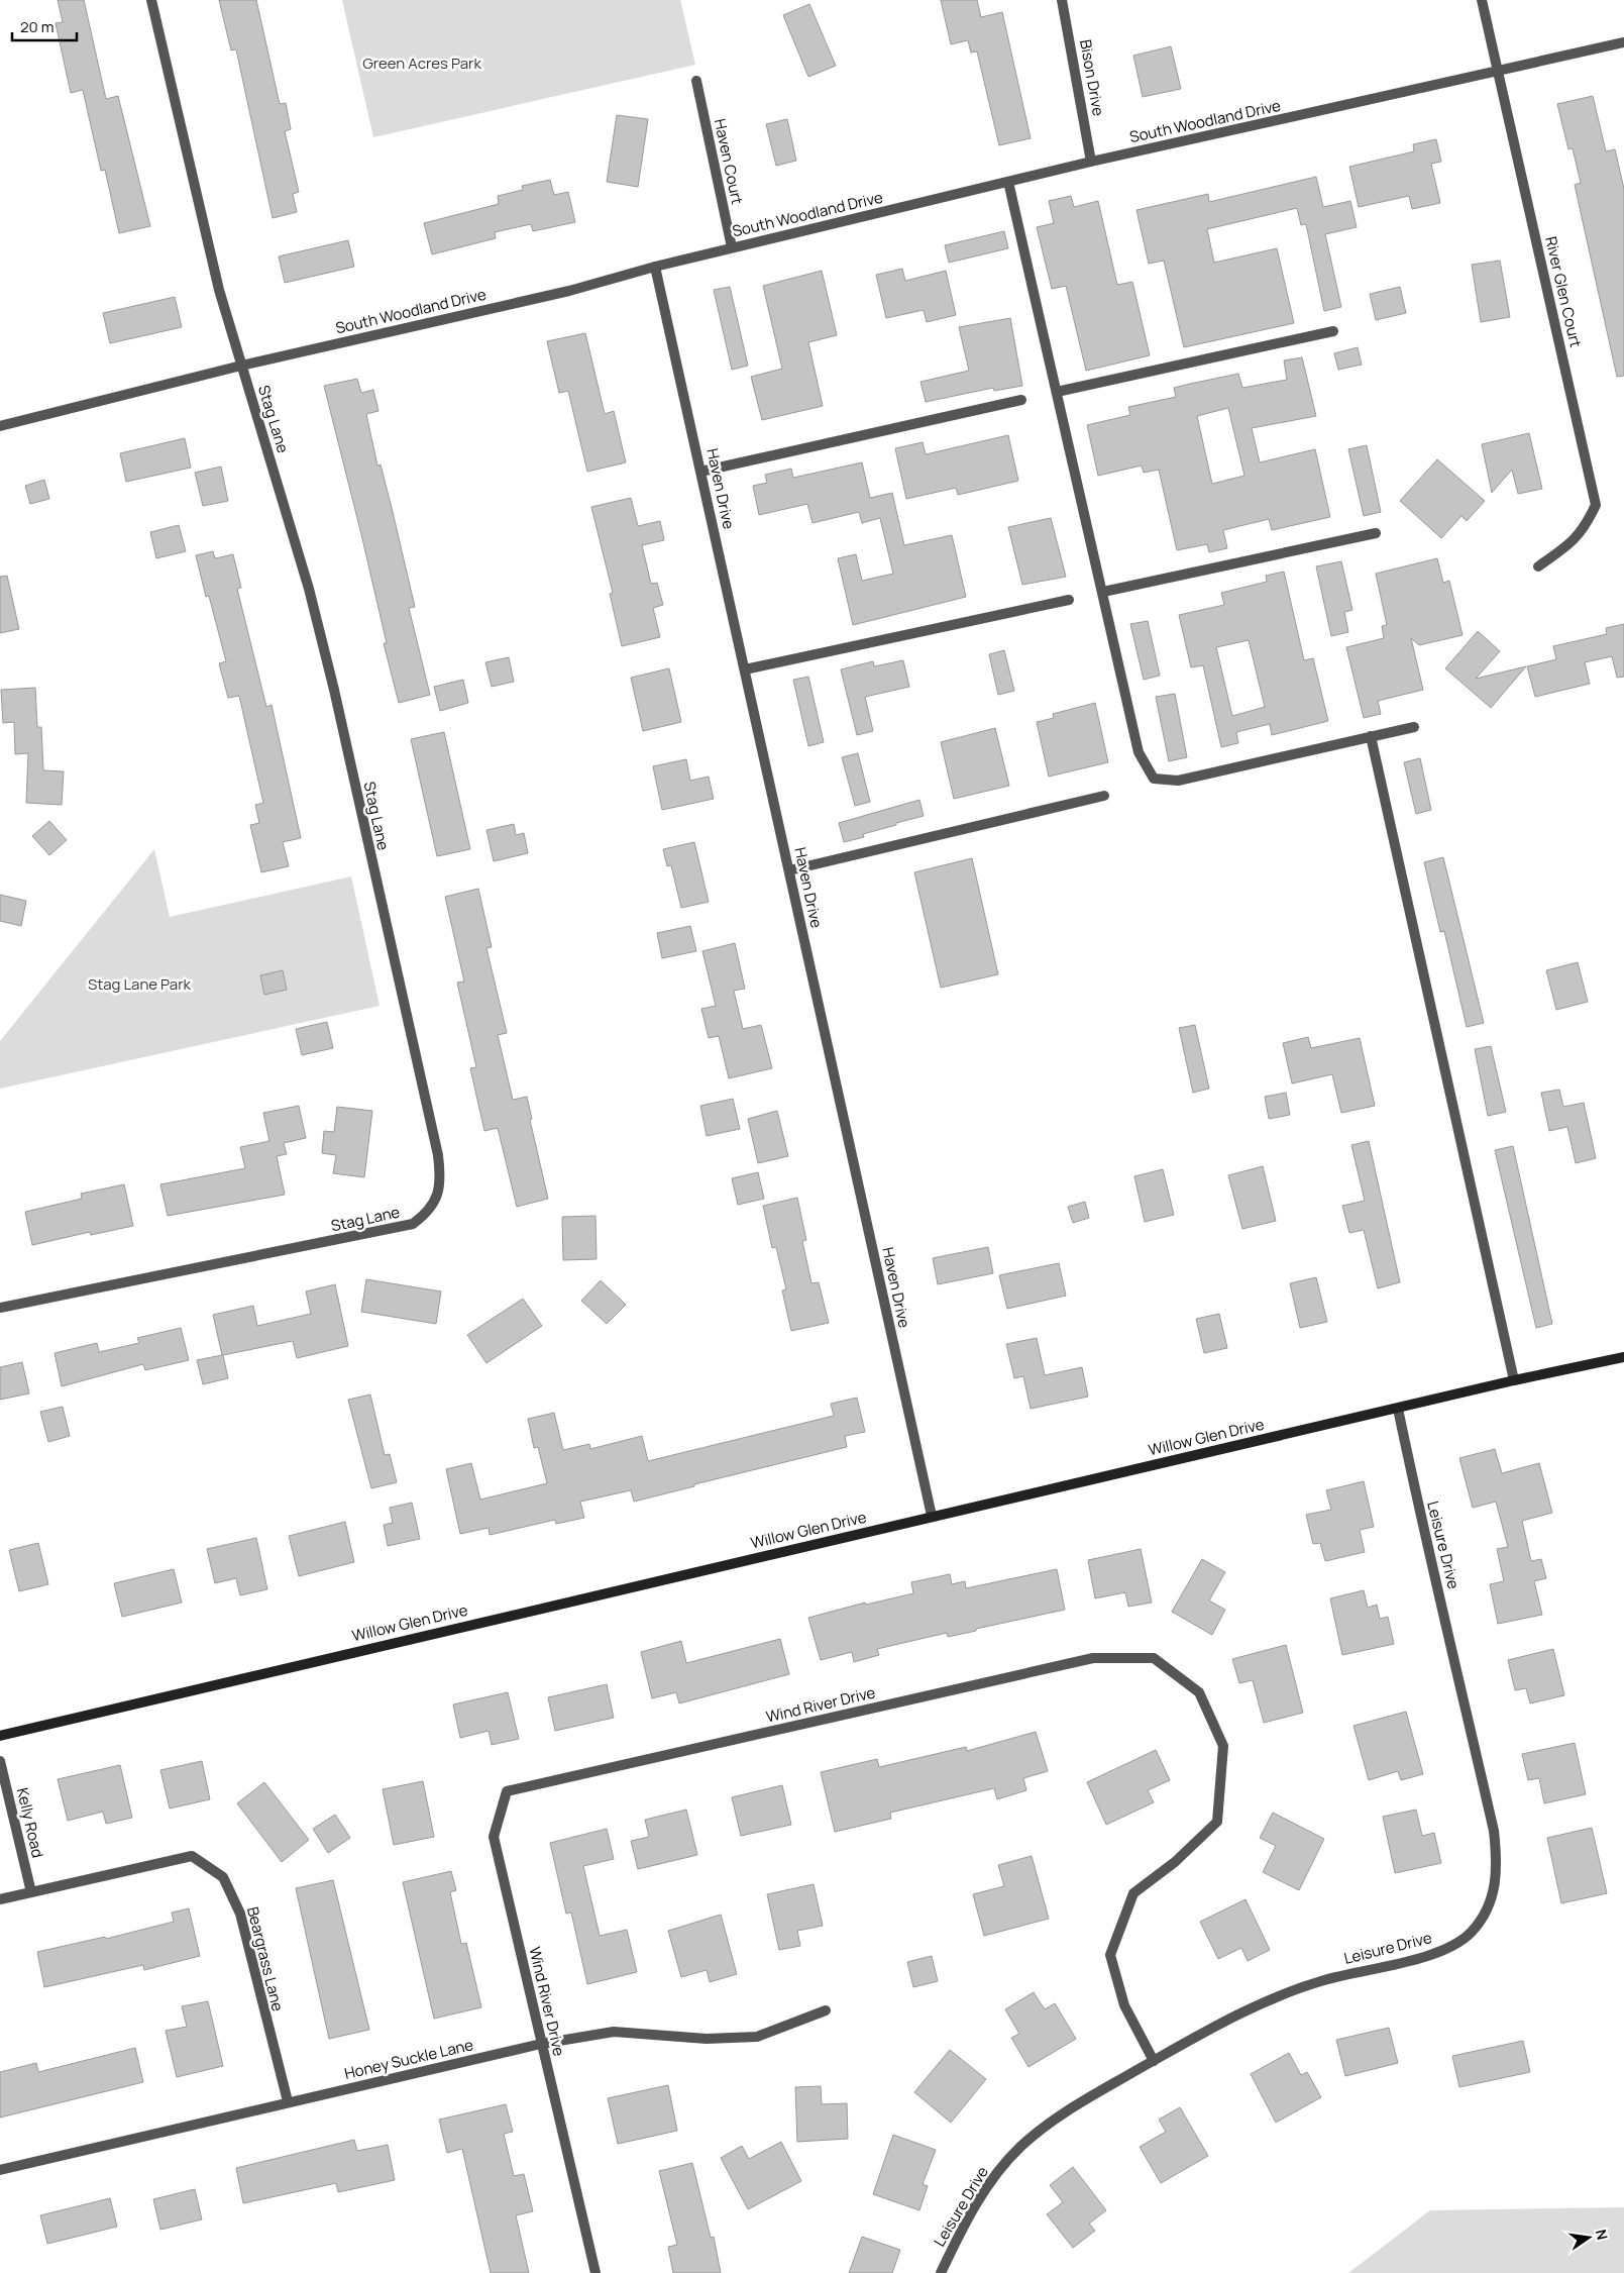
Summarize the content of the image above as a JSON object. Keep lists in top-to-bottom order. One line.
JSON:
{"streets":{"main road":["Willow Glen Drive"],"street":["Bison Drive","South Woodland Drive","Haven Court","River Glen Court","Stag Lane","Haven Drive","Leisure Drive","Wind River Drive","Kelly Road","Beargrass Lane","Honey Suckle Lane"]},"crossings":[["Bison Drive","South Woodland Drive"],["South Woodland Drive","Haven Court"],["South Woodland Drive","River Glen Court"],["South Woodland Drive","Stag Lane"],["South Woodland Drive","Haven Drive"],["Haven Drive","Willow Glen Drive"],["Willow Glen Drive","Leisure Drive"],["Leisure Drive","Wind River Drive"],["Wind River Drive","Honey Suckle Lane"],["Kelly Road","Beargrass Lane"],["Beargrass Lane","Honey Suckle Lane"]],"parks":["Green Acres Park","Stag Lane Park"],"scale_bar":"20 m","north":"right"}
